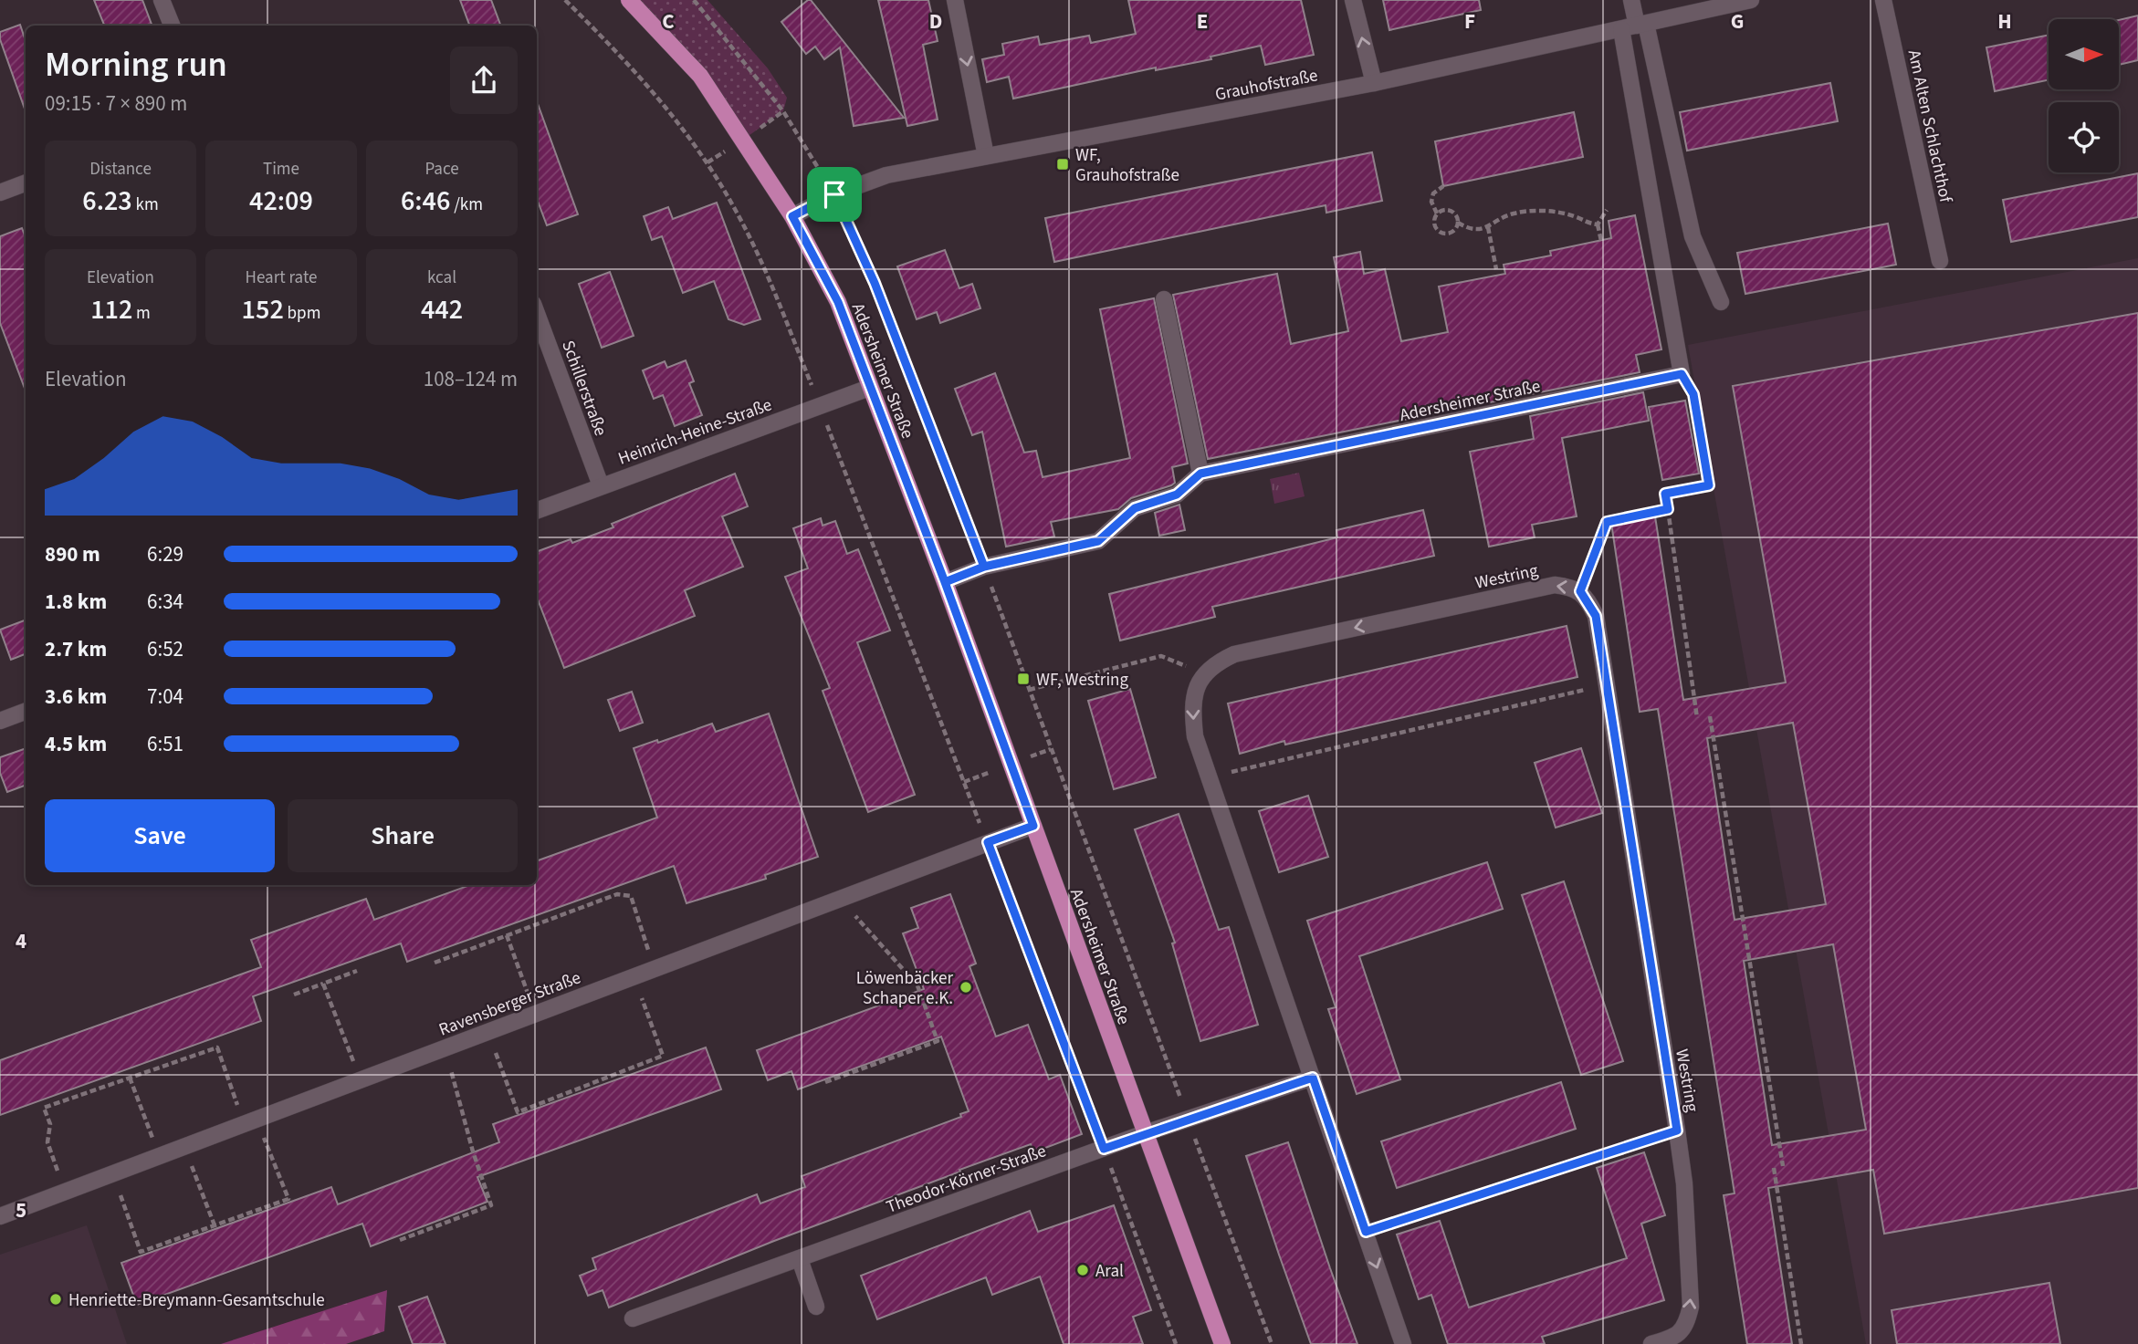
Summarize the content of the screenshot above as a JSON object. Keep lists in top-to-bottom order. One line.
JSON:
{"streets":{"main road":["Adersheimer Straße"],"street":["Grauhofstraße","Am Alten Schlachthof","Schillerstraße","Heinrich-Heine-Straße","Westring","Ravensberger Straße","Theodor-Körner-Straße"]},"crossings":[["Grauhofstraße","Adersheimer Straße"],["Adersheimer Straße","Heinrich-Heine-Straße"],["Adersheimer Straße","Ravensberger Straße"],["Adersheimer Straße","Theodor-Körner-Straße"],["Schillerstraße","Heinrich-Heine-Straße"]],"places":{"transit":["WF, Grauhofstraße","WF, Westring"],"other":["Löwenbäcker Schaper e.K.","Aral","Henriette-Breymann-Gesamtschule"]},"north":"right","page":{"heading":["Morning run","09:15 · 7 × 890 m"],"stats":[["Distance","6.23 km"],["Time","42:09"],["Pace","6:46 /km"],["Elevation","112 m"],["Heart rate","152 bpm"],["kcal","442"]],"chart":["Elevation","108–124 m"],"list":[{"name":"890 m","note":"6:29"},{"name":"1.8 km","note":"6:34"},{"name":"2.7 km","note":"6:52"},{"name":"3.6 km","note":"7:04"},{"name":"4.5 km","note":"6:51"}],"buttons":["Save","Share"]},"grid":{"columns":["C","D","E","F","G","H"],"rows":["4","5"]}}
